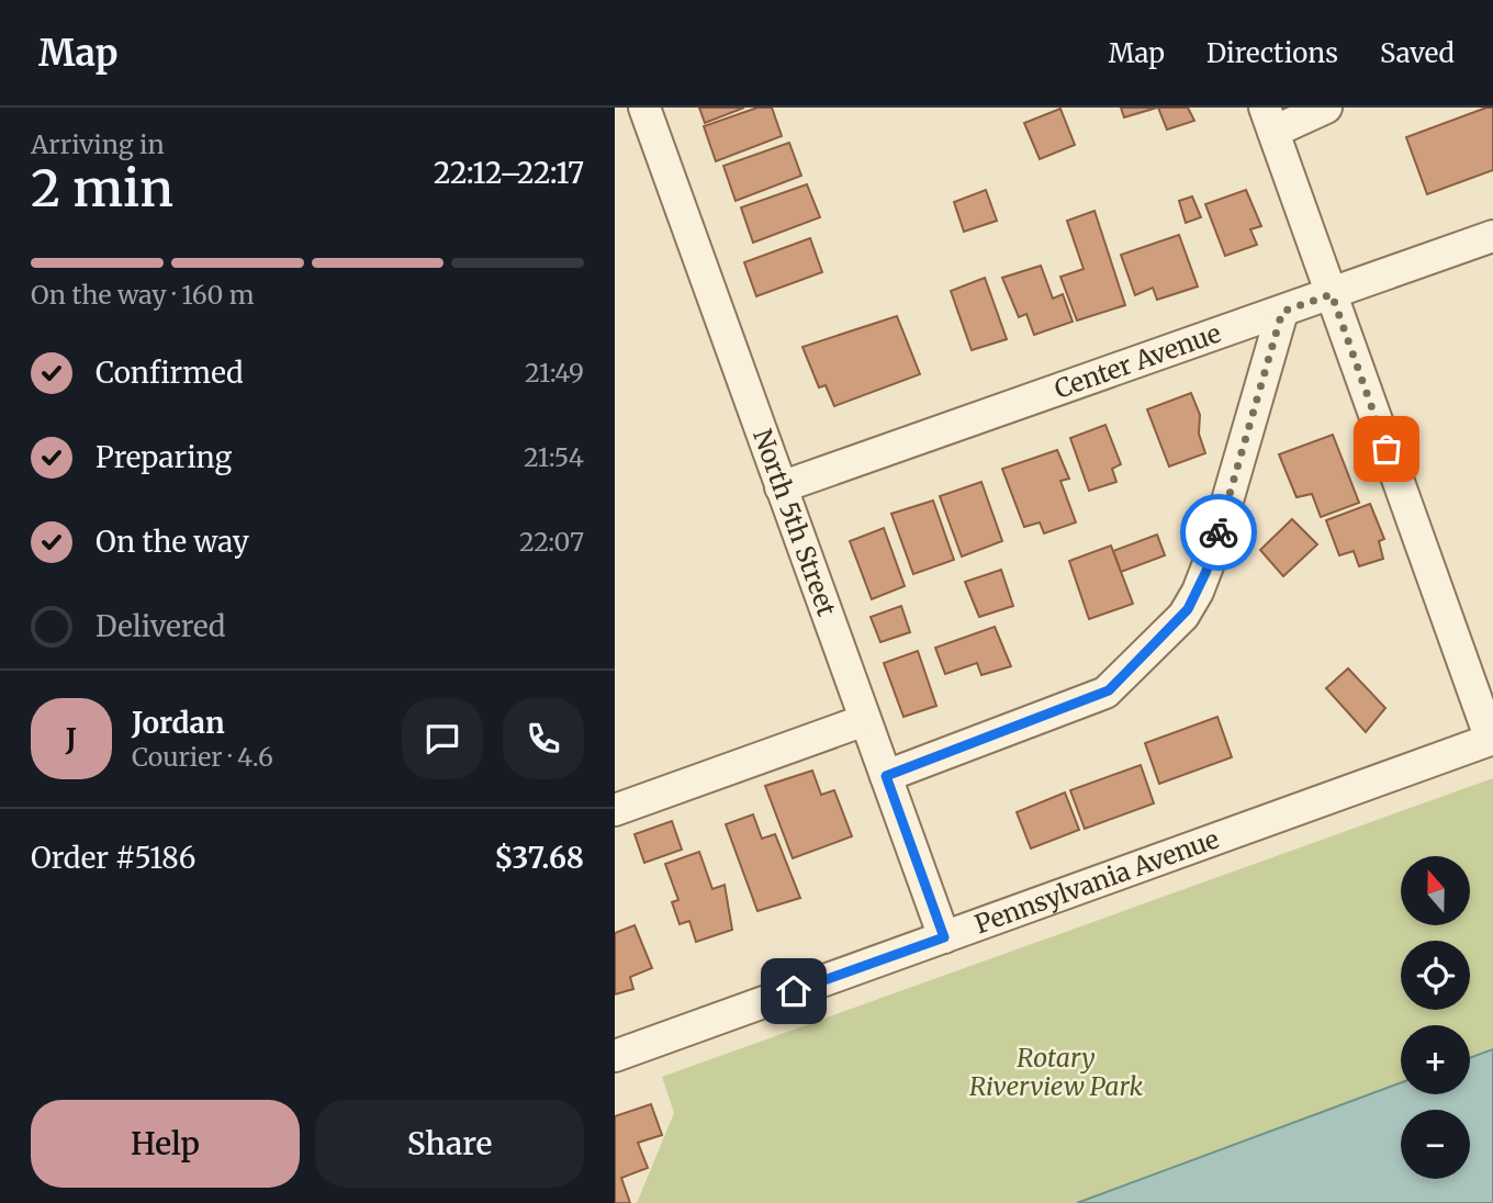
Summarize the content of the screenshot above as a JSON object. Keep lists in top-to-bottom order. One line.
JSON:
{"streets":{"street":["Center Avenue","North 5th Street","Pennsylvania Avenue"]},"crossings":[["Center Avenue","North 5th Street"],["North 5th Street","Pennsylvania Avenue"]],"parks":["Rotary Riverview Park"],"north":"top","page":{"header":"Map","nav":["Map","Directions","Saved"],"heading":["2 min","Arriving in","22:12–22:17"],"panel":["Jordan","Courier · 4.6","Order #5186","$37.68"],"bar":"On the way · 160 m","list":[["Confirmed","21:49"],["Preparing","21:54"],["On the way","22:07"],"Delivered"],"round":"J","map_buttons":["+","−"],"buttons":["Help","Share"]}}
